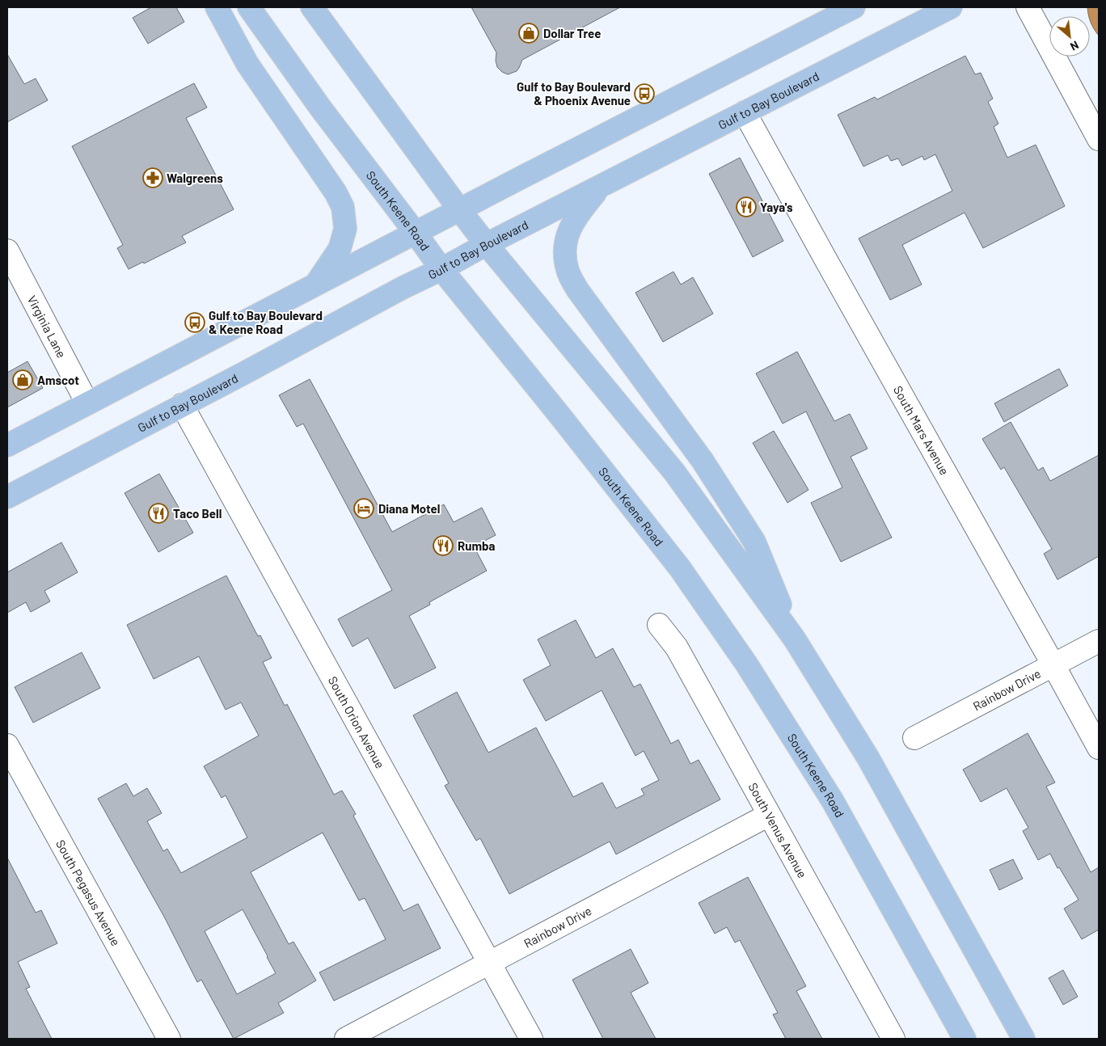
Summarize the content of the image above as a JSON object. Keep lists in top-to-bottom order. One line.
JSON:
{"streets":{"main road":["Gulf to Bay Boulevard","South Keene Road"],"street":["Virginia Lane","South Mars Avenue","Rainbow Drive","South Orion Avenue","South Venus Avenue","South Pegasus Avenue"]},"crossings":[["Gulf to Bay Boulevard","South Keene Road"],["Gulf to Bay Boulevard","South Mars Avenue"],["Gulf to Bay Boulevard","South Orion Avenue"],["South Mars Avenue","Rainbow Drive"],["Rainbow Drive","South Orion Avenue"],["Rainbow Drive","South Venus Avenue"]],"places":{"shop":["Dollar Tree","Amscot"],"bus stop":["Gulf to Bay Boulevard & Phoenix Avenue","Gulf to Bay Boulevard & Keene Road"],"pharmacy":["Walgreens"],"restaurant":["Yaya's","Taco Bell","Rumba"],"hotel":["Diana Motel"]},"north":"bottom right"}
